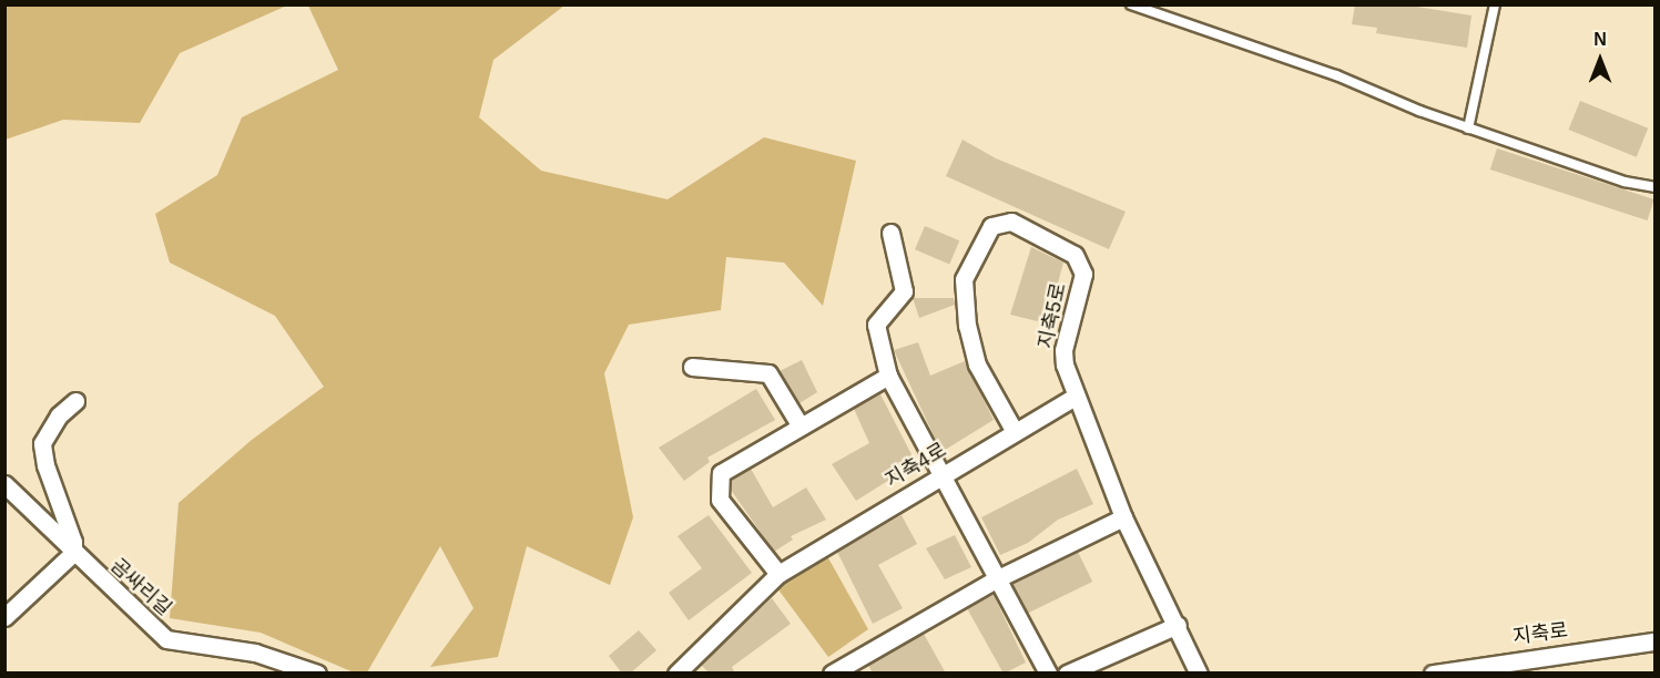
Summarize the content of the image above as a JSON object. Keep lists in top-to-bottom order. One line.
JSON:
{"streets":{"street":["지축5로","지축4로","곰싸리길","지축로"]},"crossings":[["지축5로","지축4로"]],"north":"top"}
